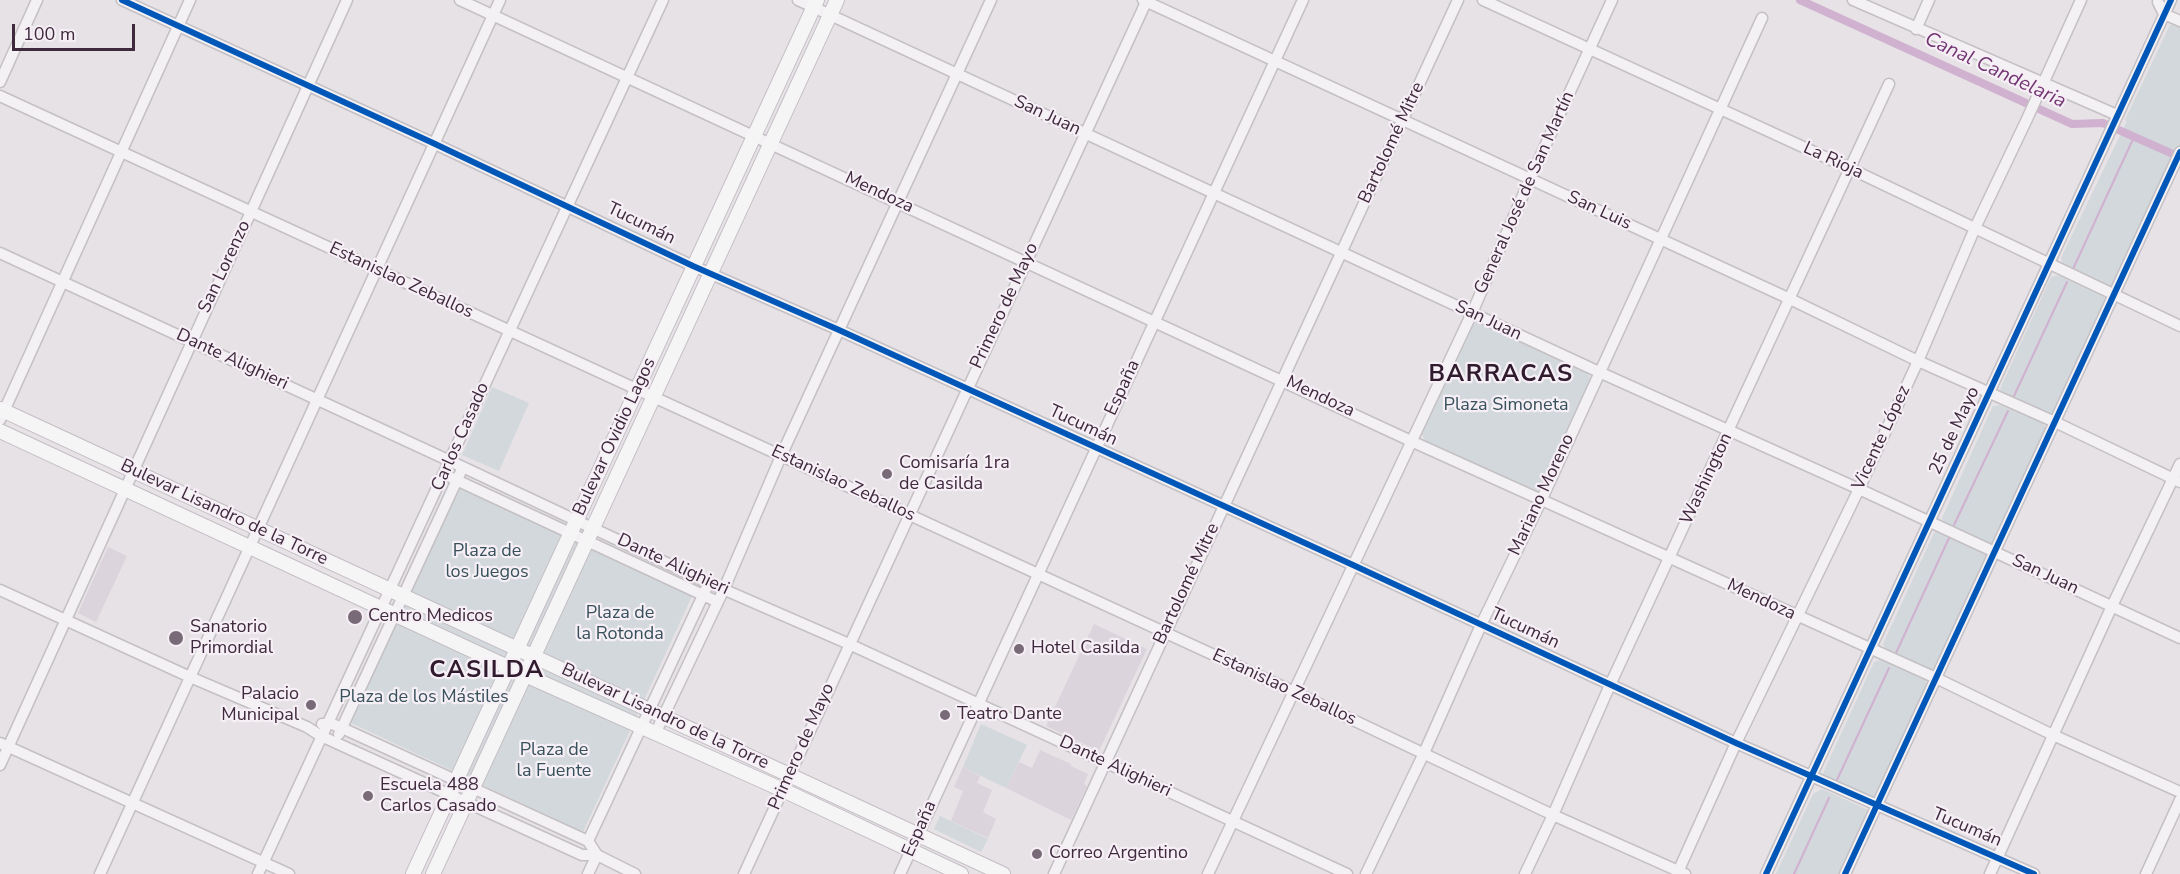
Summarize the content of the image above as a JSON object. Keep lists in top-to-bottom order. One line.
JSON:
{"streets":{"main road":["Bulevar Ovidio Lagos","Bulevar Lisandro de la Torre"],"street":["San Juan","Bartolomé Mitre","La Rioja","Mendoza","General José de San Martín","San Luis","Tucumán","San Lorenzo","Estanislao Zeballos","Primero de Mayo","Dante Alighieri","España","25 de Mayo","Carlos Casado","Vicente López","Washington","Mariano Moreno"]},"crossings":[["San Juan","Bartolomé Mitre"],["San Juan","General José de San Martín"],["San Juan","Primero de Mayo"],["San Juan","España"],["San Juan","25 de Mayo"],["San Juan","Bulevar Ovidio Lagos"],["San Juan","Vicente López"],["San Juan","Washington"],["San Juan","Mariano Moreno"],["Bartolomé Mitre","Mendoza"],["Bartolomé Mitre","San Luis"],["Bartolomé Mitre","Tucumán"],["Bartolomé Mitre","Estanislao Zeballos"],["Bartolomé Mitre","Dante Alighieri"],["La Rioja","General José de San Martín"],["La Rioja","25 de Mayo"],["La Rioja","Vicente López"],["La Rioja","Washington"],["La Rioja","Mariano Moreno"],["Mendoza","General José de San Martín"],["Mendoza","Primero de Mayo"],["Mendoza","España"],["Mendoza","25 de Mayo"],["Mendoza","Carlos Casado"],["Mendoza","Bulevar Ovidio Lagos"],["Mendoza","Vicente López"],["Mendoza","Washington"],["Mendoza","Mariano Moreno"],["General José de San Martín","San Luis"],["General José de San Martín","Tucumán"],["General José de San Martín","Estanislao Zeballos"],["General José de San Martín","Dante Alighieri"],["San Luis","Primero de Mayo"],["San Luis","España"],["San Luis","25 de Mayo"],["San Luis","Vicente López"],["San Luis","Washington"],["San Luis","Mariano Moreno"],["Tucumán","San Lorenzo"],["Tucumán","Primero de Mayo"],["Tucumán","España"],["Tucumán","25 de Mayo"],["Tucumán","Carlos Casado"],["Tucumán","Bulevar Ovidio Lagos"],["Tucumán","Vicente López"],["Tucumán","Washington"],["Tucumán","Mariano Moreno"],["San Lorenzo","Estanislao Zeballos"],["San Lorenzo","Dante Alighieri"],["San Lorenzo","Bulevar Lisandro de la Torre"],["Estanislao Zeballos","Primero de Mayo"],["Estanislao Zeballos","España"],["Estanislao Zeballos","Carlos Casado"],["Estanislao Zeballos","Bulevar Ovidio Lagos"],["Estanislao Zeballos","Vicente López"],["Estanislao Zeballos","Washington"],["Estanislao Zeballos","Mariano Moreno"],["Primero de Mayo","Dante Alighieri"],["Primero de Mayo","Bulevar Lisandro de la Torre"],["Dante Alighieri","España"],["Dante Alighieri","Carlos Casado"],["Dante Alighieri","Bulevar Ovidio Lagos"],["España","Bulevar Lisandro de la Torre"],["Carlos Casado","Bulevar Lisandro de la Torre"],["Bulevar Ovidio Lagos","Bulevar Lisandro de la Torre"]],"districts":["BARRACAS","CASILDA"],"water":["Canal Candelaria"],"parks":["Plaza Simoneta","Plaza de los Juegos","Plaza de la Rotonda","Plaza de los Mástiles","Plaza de la Fuente"],"places":["Comisaría 1ra de Casilda","Centro Medicos","Sanatorio Primordial","Hotel Casilda","Palacio Municipal","Teatro Dante","Escuela 488 Carlos Casado","Correo Argentino"],"scale_bar":"100 m"}
